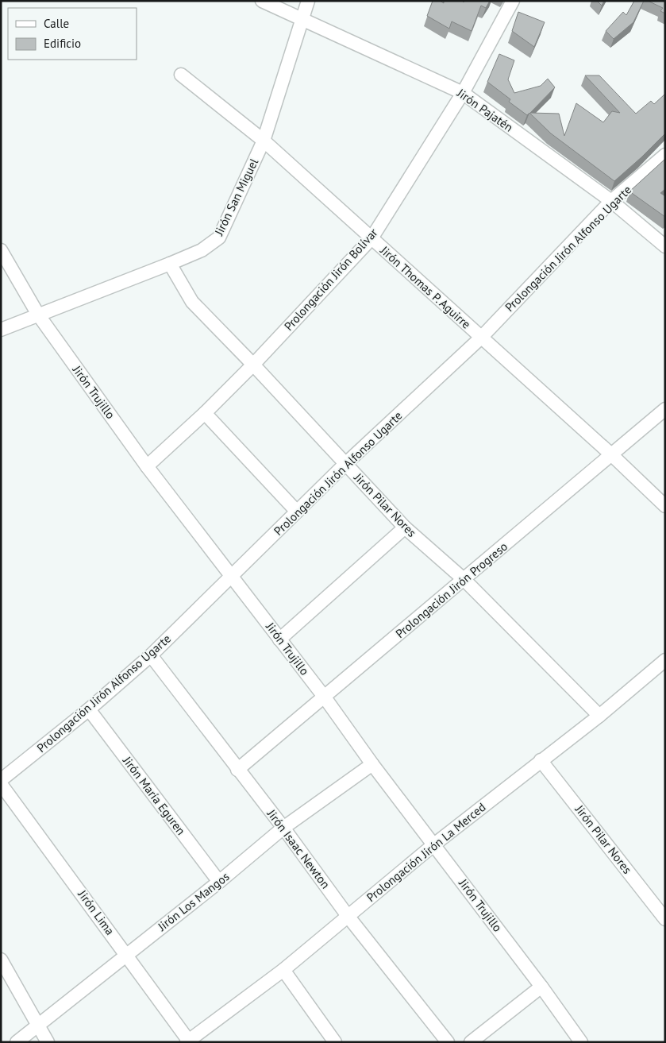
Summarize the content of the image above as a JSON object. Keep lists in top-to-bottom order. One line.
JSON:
{"streets":{"street":["Jirón Pajatén","Jirón San Miguel","Prolongación Jirón Alfonso Ugarte","Prolongación Jirón Bolívar","Jirón Thomas P. Aguirre","Jirón Trujillo","Jirón Pilar Nores","Prolongación Jirón Progreso","Jirón María Eguren","Jirón Isaac Newton","Prolongación Jirón La Merced","Jirón Los Mangos","Jirón Lima"]},"crossings":[["Jirón Pajatén","Jirón San Miguel"],["Jirón Pajatén","Prolongación Jirón Alfonso Ugarte"],["Jirón Pajatén","Prolongación Jirón Bolívar"],["Jirón San Miguel","Jirón Thomas P. Aguirre"],["Jirón San Miguel","Jirón Trujillo"],["Jirón San Miguel","Jirón Pilar Nores"],["Prolongación Jirón Alfonso Ugarte","Jirón Thomas P. Aguirre"],["Prolongación Jirón Alfonso Ugarte","Jirón Trujillo"],["Prolongación Jirón Alfonso Ugarte","Jirón Pilar Nores"],["Prolongación Jirón Alfonso Ugarte","Jirón María Eguren"],["Prolongación Jirón Alfonso Ugarte","Jirón Isaac Newton"],["Prolongación Jirón Bolívar","Jirón Thomas P. Aguirre"],["Prolongación Jirón Bolívar","Jirón Trujillo"],["Prolongación Jirón Bolívar","Jirón Pilar Nores"],["Jirón Thomas P. Aguirre","Prolongación Jirón Progreso"],["Jirón Trujillo","Prolongación Jirón Progreso"],["Jirón Trujillo","Prolongación Jirón La Merced"],["Jirón Trujillo","Jirón Los Mangos"],["Jirón Pilar Nores","Prolongación Jirón Progreso"],["Jirón Pilar Nores","Prolongación Jirón La Merced"],["Prolongación Jirón Progreso","Jirón Isaac Newton"],["Jirón María Eguren","Jirón Los Mangos"],["Jirón Isaac Newton","Prolongación Jirón La Merced"],["Jirón Isaac Newton","Jirón Los Mangos"],["Prolongación Jirón La Merced","Jirón Lima"],["Jirón Los Mangos","Jirón Lima"]],"legend":["Calle","Edificio"]}
